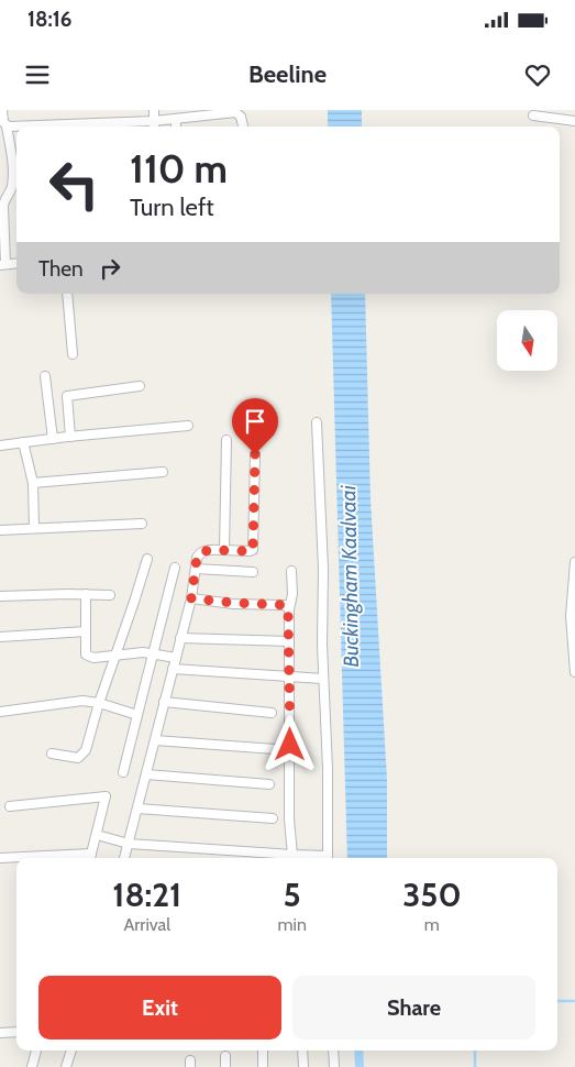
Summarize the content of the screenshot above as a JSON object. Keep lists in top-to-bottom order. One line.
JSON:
{"water":["Buckingham Kaalvaai"],"north":"bottom","page":{"status":"18:16","header":"Beeline","turn":["110 m","Turn left"],"then":"Then","eta":["18:21","Arrival","5","min","350","m"],"buttons":["Exit","Share"]}}
